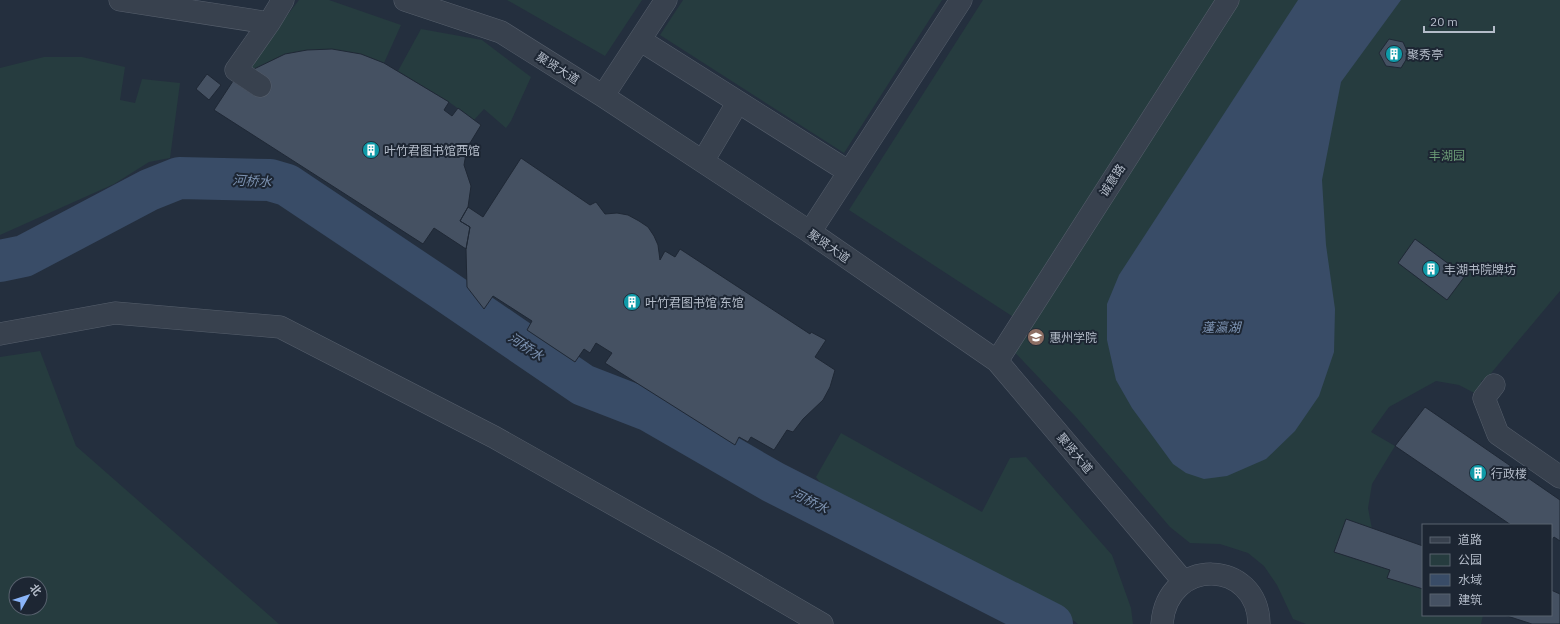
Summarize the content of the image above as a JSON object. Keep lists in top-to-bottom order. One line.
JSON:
{"streets":{"street":["聚贤大道","诚意路"]},"crossings":[["聚贤大道","诚意路"]],"water":["河桥水","蓬瀛湖"],"parks":["丰湖园"],"places":{"building":["聚秀亭","叶竹君图书馆西馆","丰湖书院牌坊","叶竹君图书馆 东馆","行政楼"],"school or university":["惠州学院"]},"legend":["道路","公园","水域","建筑"],"scale_bar":"20 m","north":"top right"}
